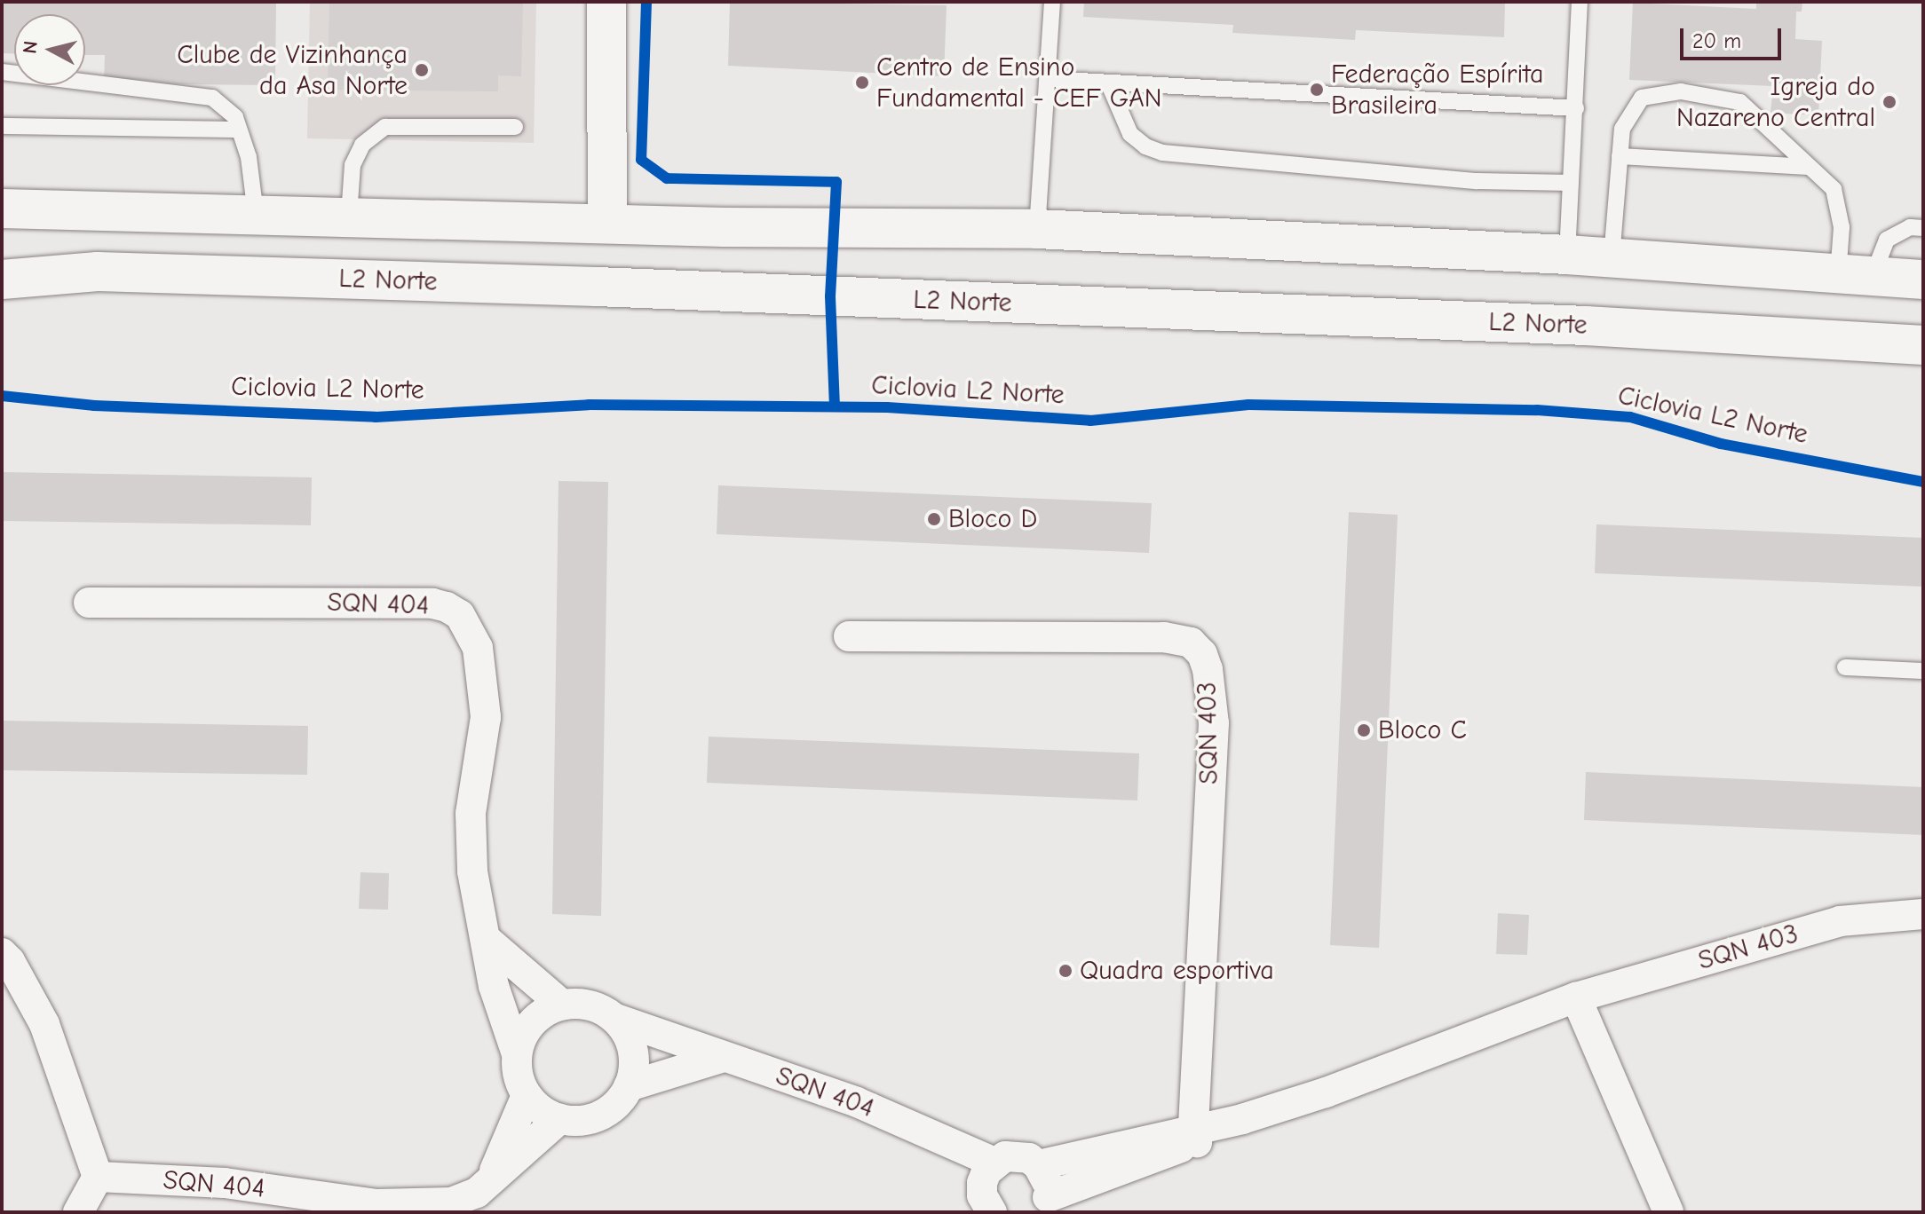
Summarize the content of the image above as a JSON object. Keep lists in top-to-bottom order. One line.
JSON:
{"streets":{"main road":["L2 Norte"],"street":["SQN 404","SQN 403"],"cycle path":["Ciclovia L2 Norte"]},"places":["Clube de Vizinhança da Asa Norte","Centro de Ensino Fundamental - CEF GAN","Federação Espírita Brasileira","Igreja do Nazareno Central","Bloco D","Bloco C","Quadra esportiva"],"scale_bar":"20 m","north":"left"}
